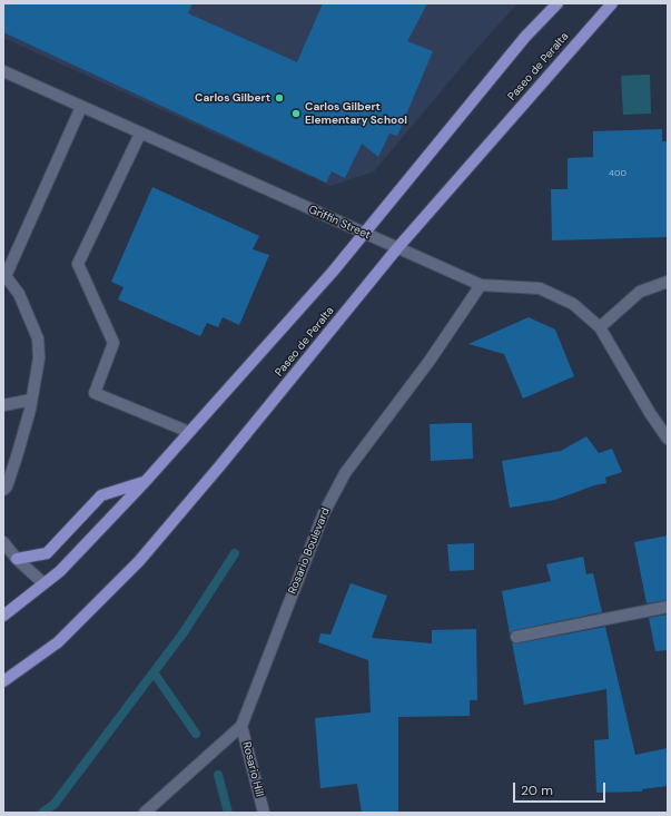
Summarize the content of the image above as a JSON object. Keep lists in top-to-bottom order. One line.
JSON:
{"streets":{"main road":["Paseo de Peralta"],"street":["Griffin Street","Rosario Boulevard","Rosario Hill"]},"crossings":[["Paseo de Peralta","Griffin Street"],["Griffin Street","Rosario Boulevard"],["Rosario Boulevard","Rosario Hill"]],"places":["Carlos Gilbert","Carlos Gilbert Elementary School"],"house_numbers":["400"],"scale_bar":"20 m"}
